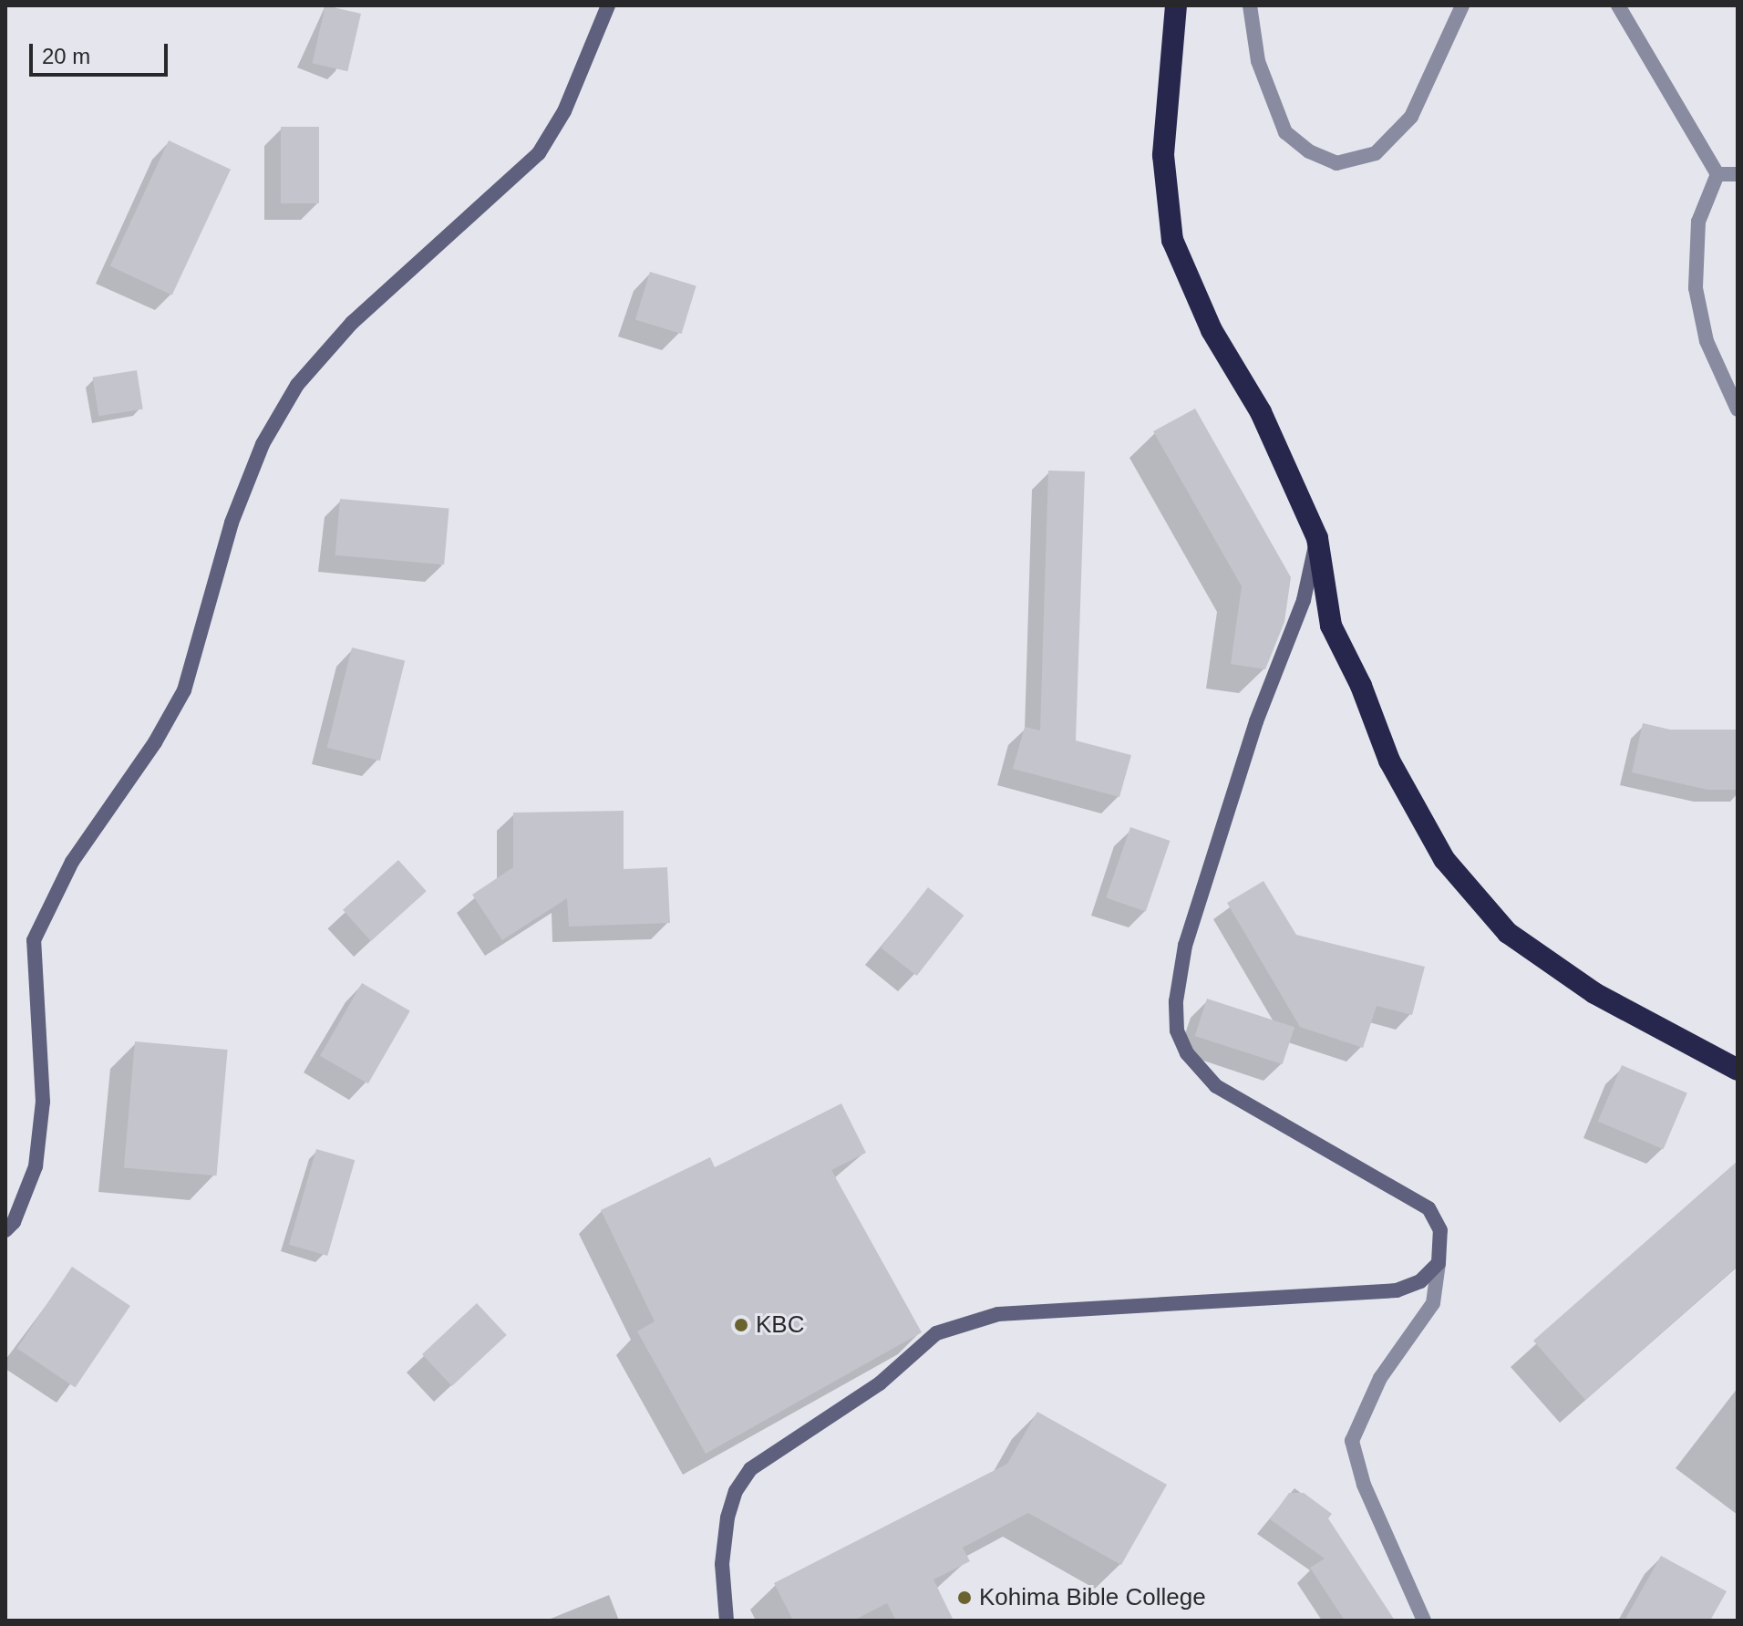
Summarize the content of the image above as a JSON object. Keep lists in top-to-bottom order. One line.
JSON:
{"places":["KBC","Kohima Bible College"],"scale_bar":"20 m"}
